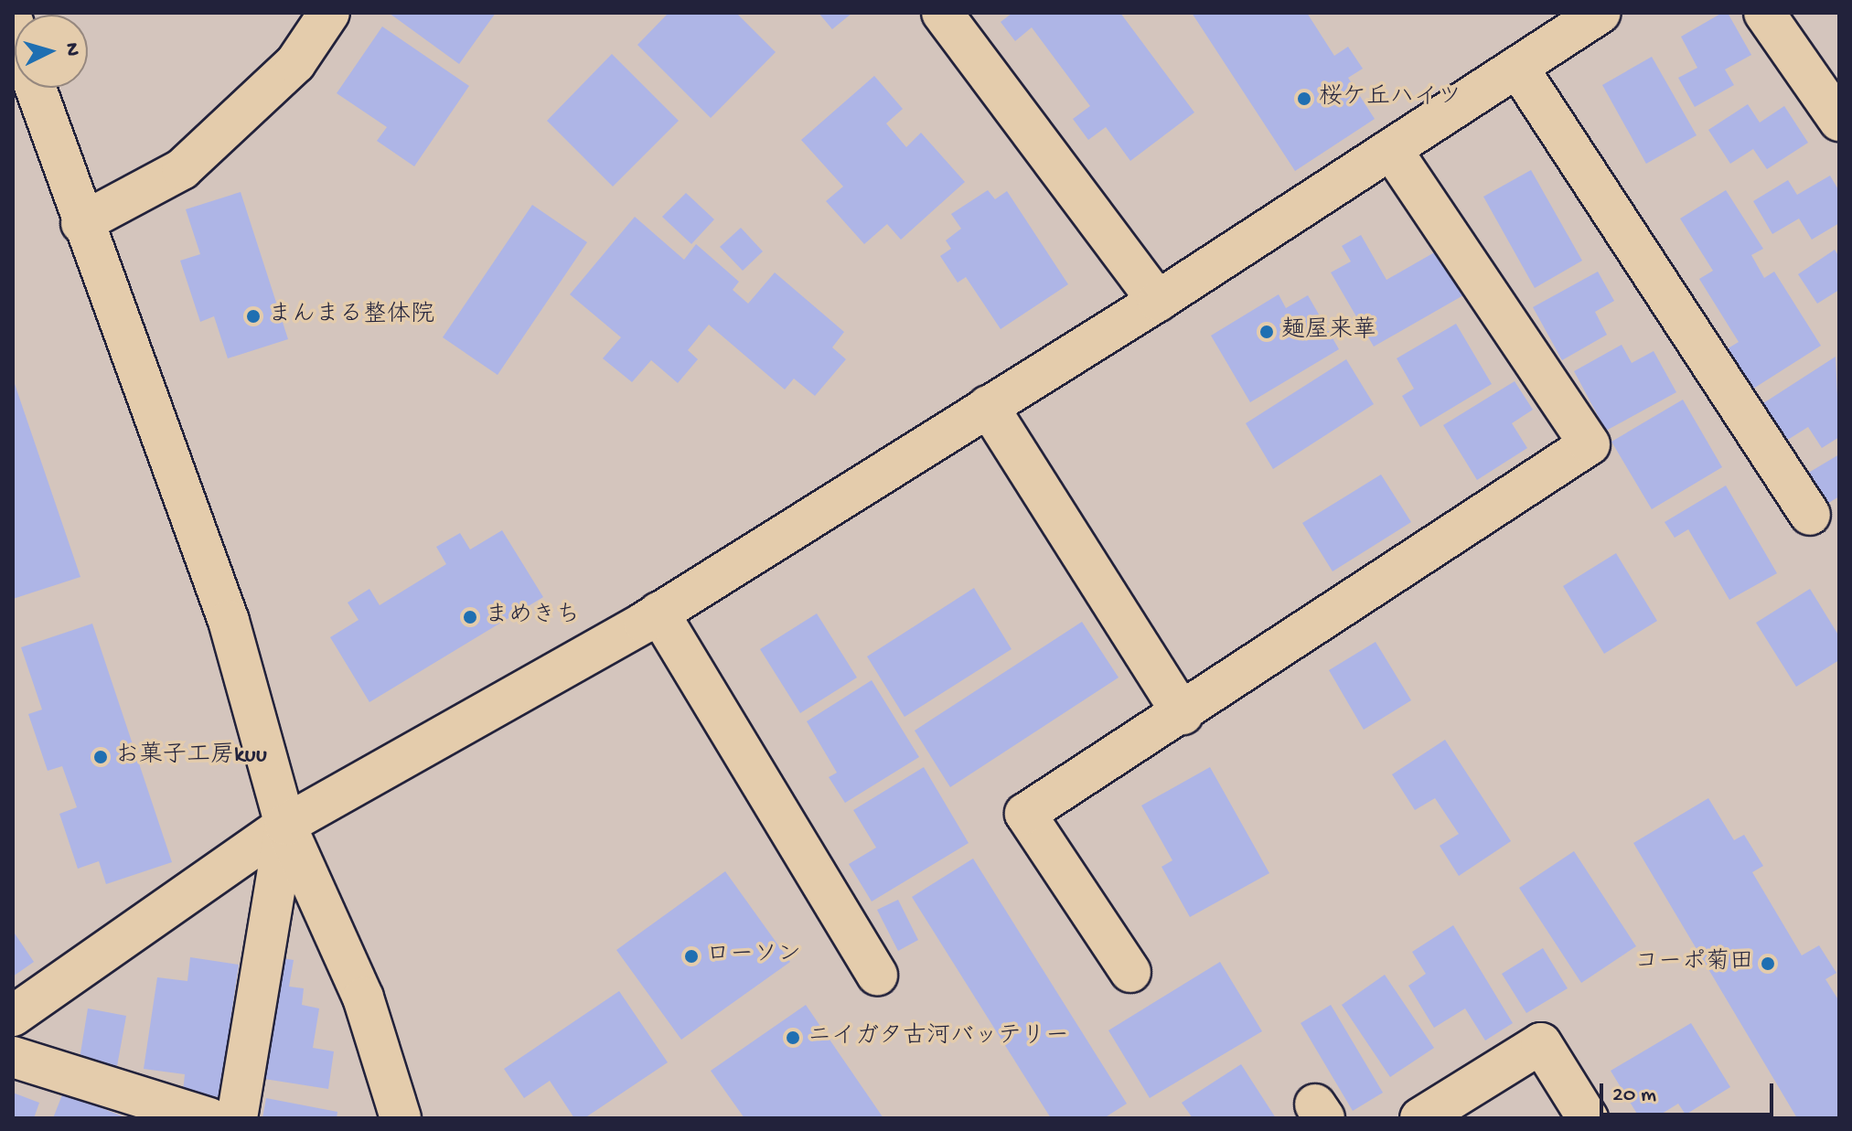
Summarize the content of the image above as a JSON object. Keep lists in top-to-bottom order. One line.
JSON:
{"places":["桜ケ丘ハイツ","まんまる整体院","麺屋来華","まめきち","お菓子工房kuu","ローソン","コーポ菊田","ニイガタ古河バッテリー"],"scale_bar":"20 m","north":"right"}
